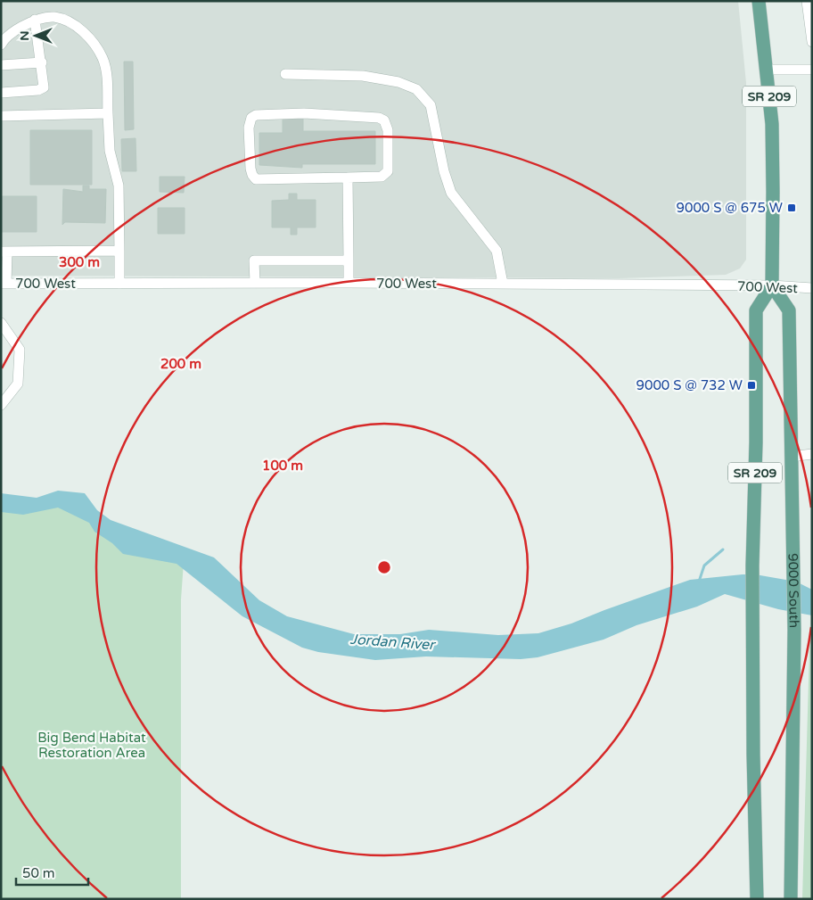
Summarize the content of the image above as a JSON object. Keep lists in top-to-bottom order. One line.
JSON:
{"streets":{"main road":["SR 209","9000 South"],"street":["700 West"]},"crossings":[["SR 209","700 West"],["SR 209","9000 South"],["700 West","9000 South"]],"water":["Jordan River"],"parks":["Big Bend Habitat Restoration Area"],"places":{"transit":["9000 S @ 675 W","9000 S @ 732 W"]},"scale_bar":"50 m","north":"left","rings":["300 m","200 m","100 m"]}
